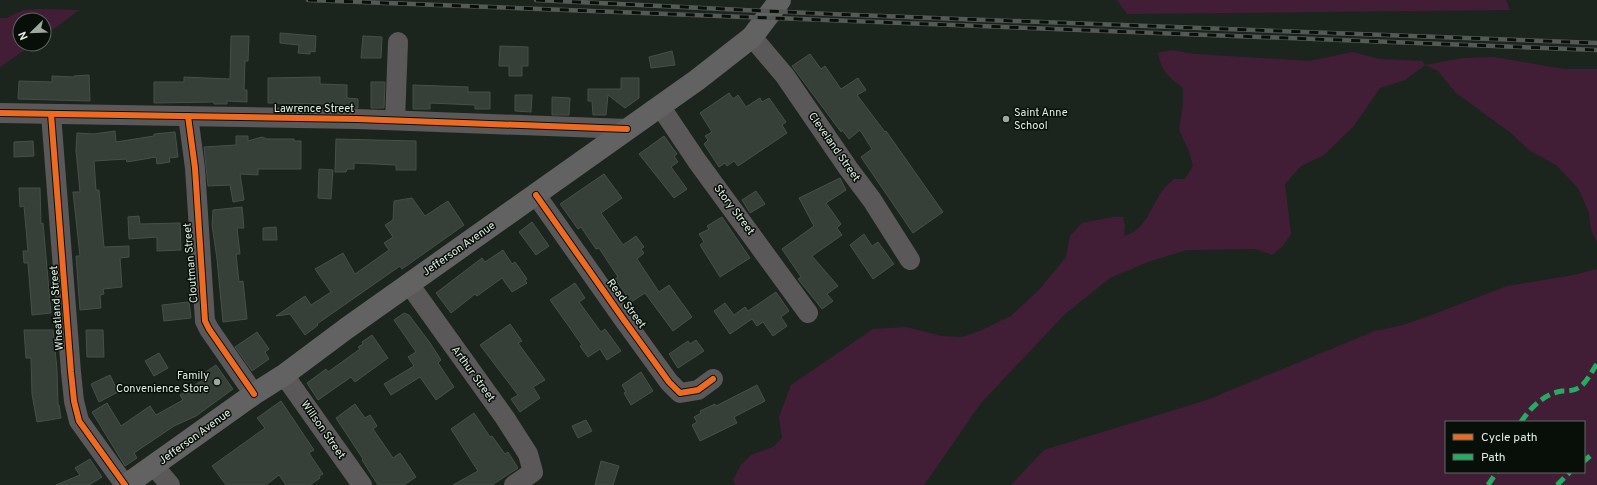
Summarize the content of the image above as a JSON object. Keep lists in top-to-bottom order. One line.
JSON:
{"streets":{"main road":["Jefferson Avenue"],"street":["Lawrence Street","Cleveland Street","Story Street","Cloutman Street","Read Street","Wheatland Street","Arthur Street","Willson Street"]},"crossings":[["Lawrence Street","Jefferson Avenue"],["Lawrence Street","Cloutman Street"],["Lawrence Street","Wheatland Street"],["Cleveland Street","Jefferson Avenue"],["Story Street","Jefferson Avenue"],["Jefferson Avenue","Cloutman Street"],["Jefferson Avenue","Read Street"],["Jefferson Avenue","Wheatland Street"],["Jefferson Avenue","Arthur Street"],["Jefferson Avenue","Willson Street"]],"places":["Saint Anne School","Family Convenience Store"],"legend":["Cycle path","Path"],"north":"bottom left"}
